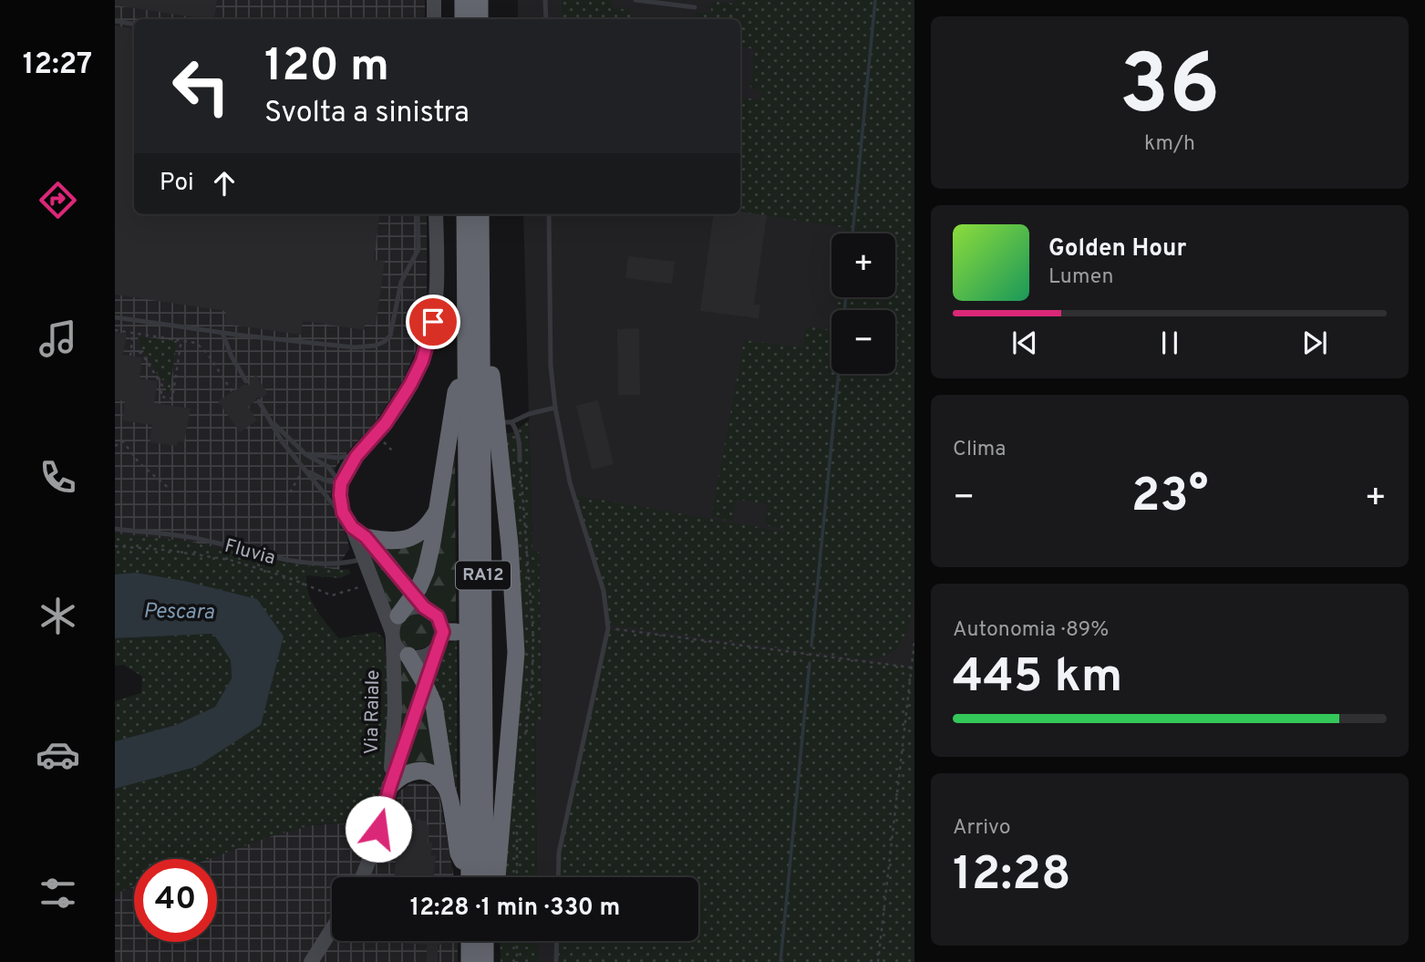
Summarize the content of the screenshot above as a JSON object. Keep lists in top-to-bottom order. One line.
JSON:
{"streets":{"highway":["RA12"],"street":["Via Raiale"],"path":["Fluvia"]},"crossings":[["Fluvia","Via Raiale"]],"water":["Pescara"],"page":{"tabs":"12:27","tile":[["36","km/h"],"Clima",["Autonomia · 89%","445 km"],["Arrivo","12:28"]],"turn":["120 m","Svolta a sinistra"],"then":"Poi","song":["Golden Hour","Lumen"],"map_buttons":["+","−"],"heat":["−","23°","+"],"limit":"40","trip":"12:28 · 1 min · 330 m"}}
